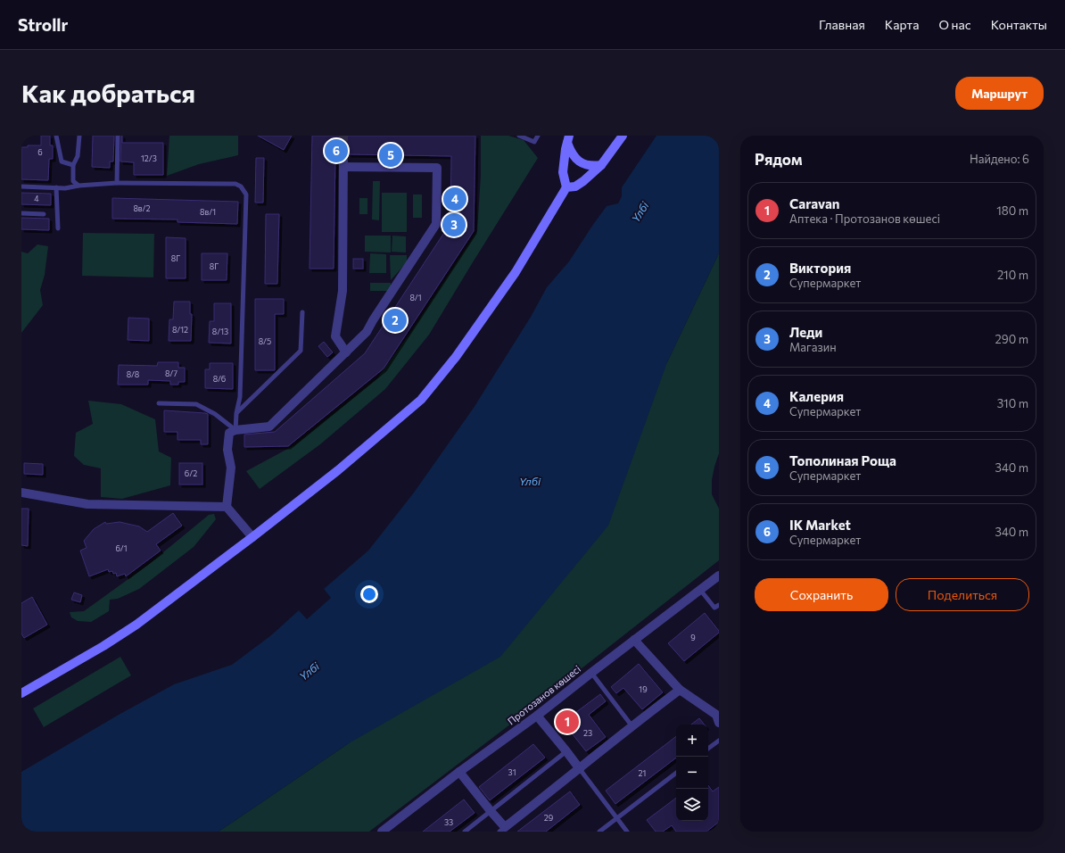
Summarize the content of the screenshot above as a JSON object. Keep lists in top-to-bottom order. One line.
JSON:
{"streets":{"street":["Протозанов көшесі"]},"water":["Үлбі"],"house_numbers":["6","12/3","4","8в/2","8в/1","8Г","8Г","8/1","8/12","8/13","8/5","8/7","8/8","8/6","6/2","6/1","9","19","23","31","21","29","33"],"page":{"header":"Strollr","nav":["Главная","Карта","О нас","Контакты"],"buttons":["Маршрут",["Сохранить","Поделиться"]],"title":"Как добраться","heading":["Рядом","Найдено: 6"],"pins":["6","5","4","3","2","1"],"list":[{"mark":"1","name":"Caravan","note":"Аптека · Протозанов көшесі","value":"180 m"},{"mark":"2","name":"Виктория","note":"Супермаркет","value":"210 m"},{"mark":"3","name":"Леди","note":"Магазин","value":"290 m"},{"mark":"4","name":"Калерия","note":"Супермаркет","value":"310 m"},{"mark":"5","name":"Тополиная Роща","note":"Супермаркет","value":"340 m"},{"mark":"6","name":"IK Market","note":"Супермаркет","value":"340 m"}],"map_buttons":["+","−"]}}
